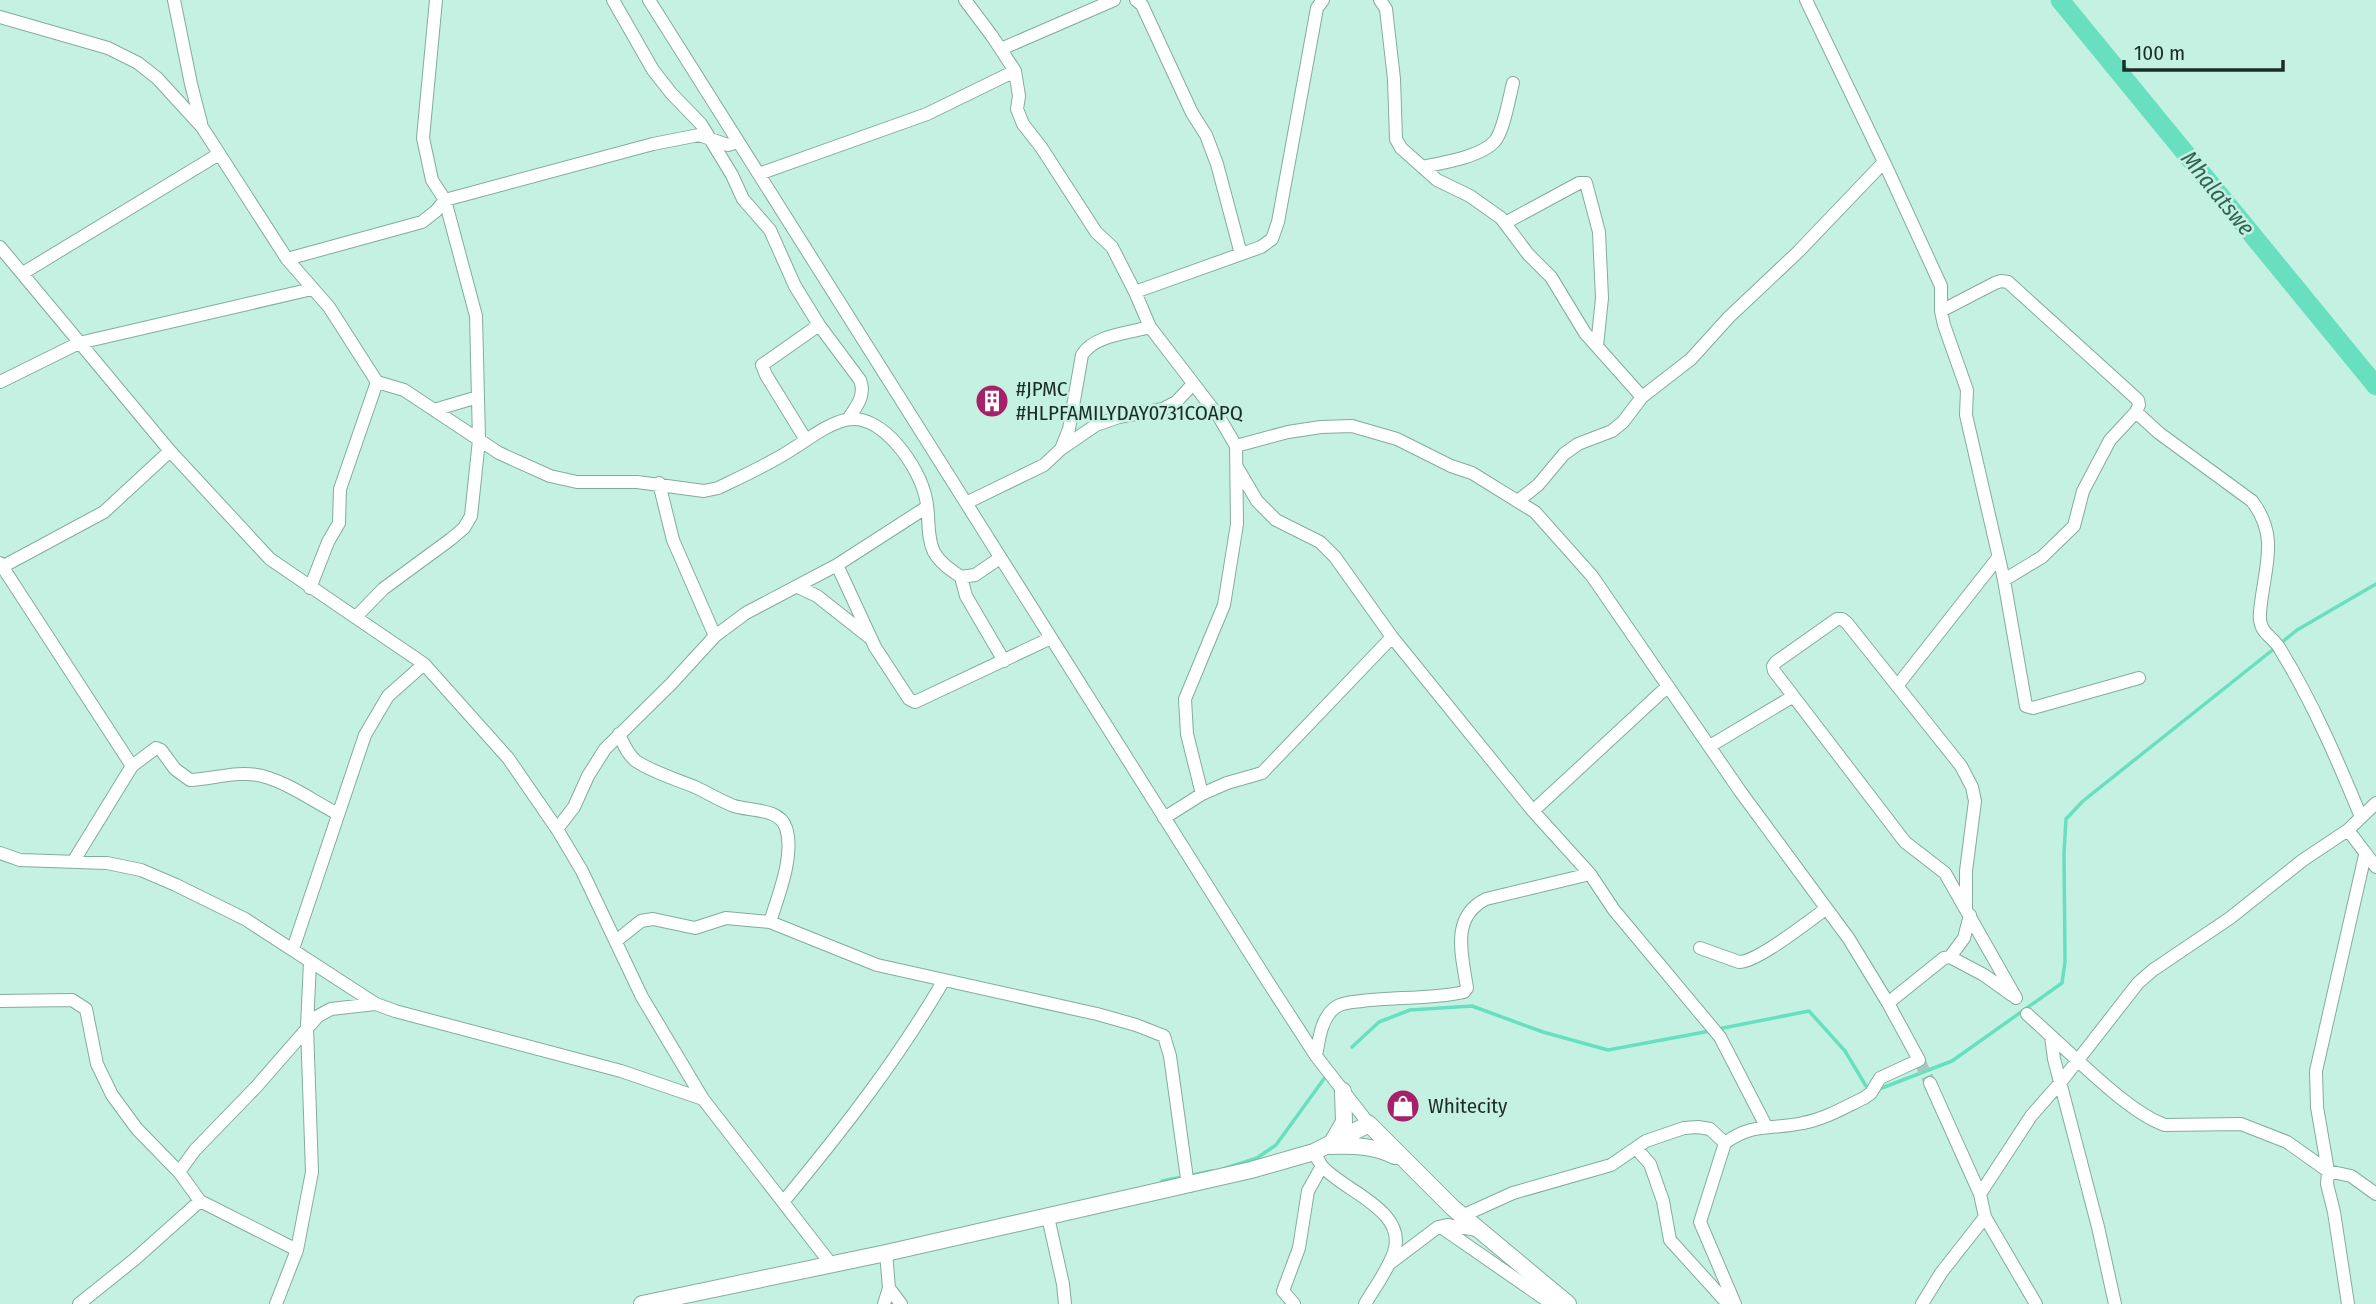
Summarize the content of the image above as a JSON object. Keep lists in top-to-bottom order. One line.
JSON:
{"water":["Mhalatswe"],"places":{"building":["#JPMC #HLPFAMILYDAY0731COAPQ"],"shop":["Whitecity"]},"scale_bar":"100 m"}
